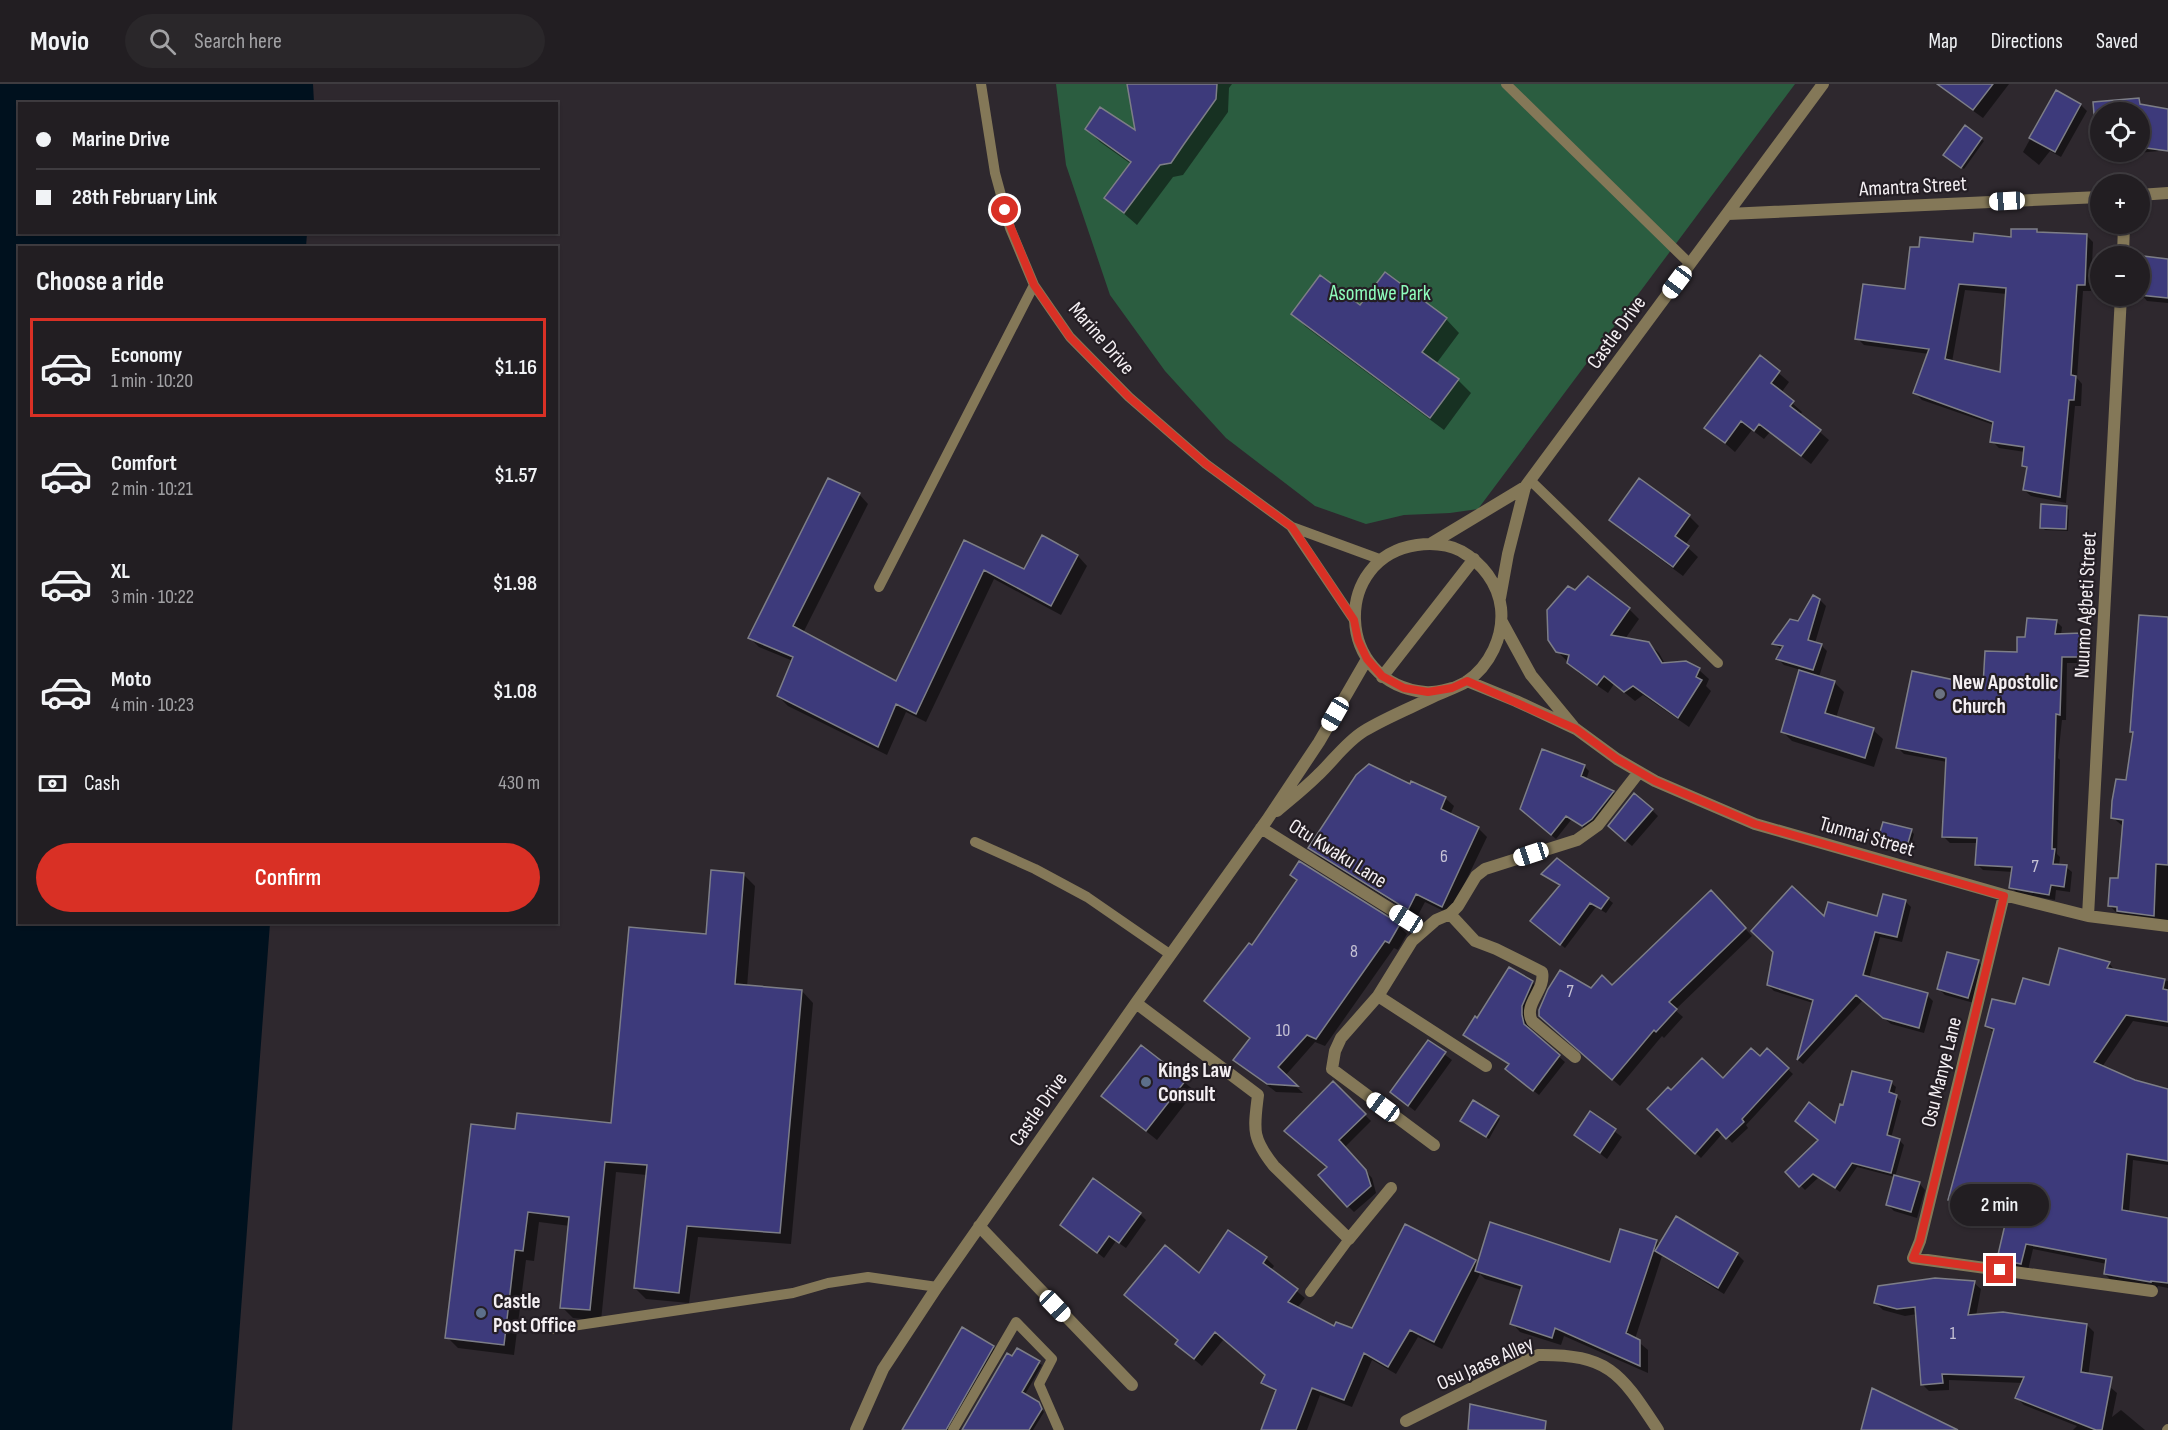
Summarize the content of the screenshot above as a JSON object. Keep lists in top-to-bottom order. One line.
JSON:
{"streets":{"street":["Amantra Street","Castle Drive","Nuumo Agbeti Street","Tunmai Street","Otu Kwaku Lane","Osu Manye Lane","Osu Jaase Alley"],"lane":["Marine Drive"]},"crossings":[["Amantra Street","Castle Drive"],["Castle Drive","Tunmai Street"],["Castle Drive","Otu Kwaku Lane"],["Nuumo Agbeti Street","Tunmai Street"],["Tunmai Street","Osu Manye Lane"]],"parks":["Asomdwe Park"],"places":["New Apostolic Church","Kings Law Consult","Castle Post Office"],"house_numbers":["6","7","8","7","10","1"],"page":{"header":"Movio","search":"Search here","nav":["Map","Directions","Saved"],"map_buttons":["+","−"],"banner":["Marine Drive","28th February Link"],"heading":"Choose a ride","list":[{"name":"Economy","note":"1 min · 10:20","value":"$1.16"},{"name":"Comfort","note":"2 min · 10:21","value":"$1.57"},{"name":"XL","note":"3 min · 10:22","value":"$1.98"},{"name":"Moto","note":"4 min · 10:23","value":"$1.08"}],"pay":["Cash","430 m"],"buttons":"Confirm","bubble":"2 min"}}
